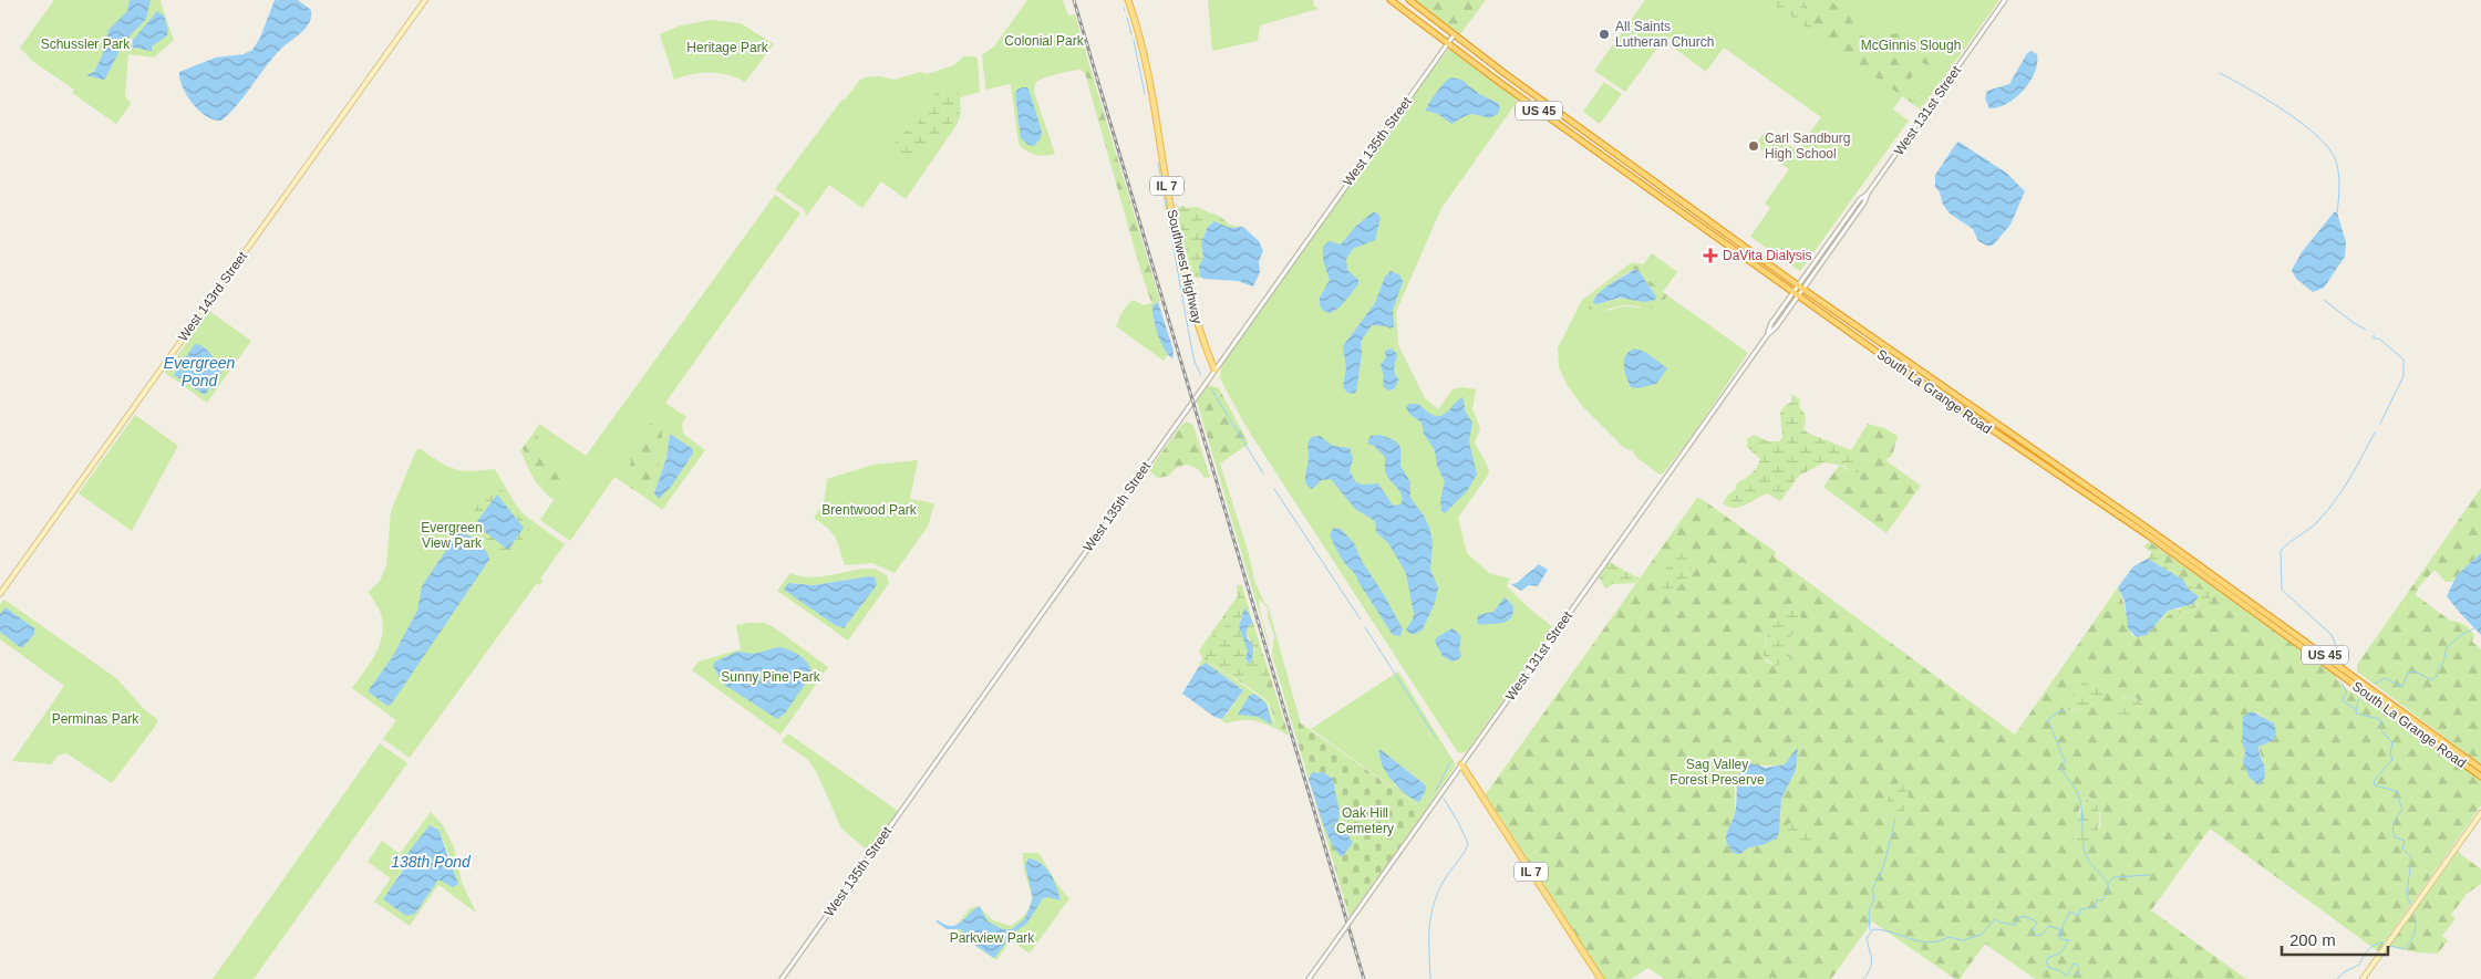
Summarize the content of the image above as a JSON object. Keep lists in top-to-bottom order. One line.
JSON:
{"streets":{"highway":["US 45","South La Grange Road"],"main road":["IL 7","Southwest Highway","West 143rd Street"],"street":["West 131st Street","West 135th Street"]},"crossings":[["West 131st Street","IL 7"],["West 131st Street","South La Grange Road"],["West 135th Street","Southwest Highway"],["West 135th Street","South La Grange Road"]],"water":["Evergreen Pond","138th Pond"],"parks":["Colonial Park","Schussler Park","McGinnis Slough","Heritage Park","Brentwood Park","Evergreen View Park","Sunny Pine Park","Perminas Park","Sag Valley Forest Preserve","Oak Hill Cemetery","Parkview Park"],"places":{"other":["All Saints Lutheran Church","Carl Sandburg High School"],"health":["DaVita Dialysis"]},"scale_bar":"200 m"}
